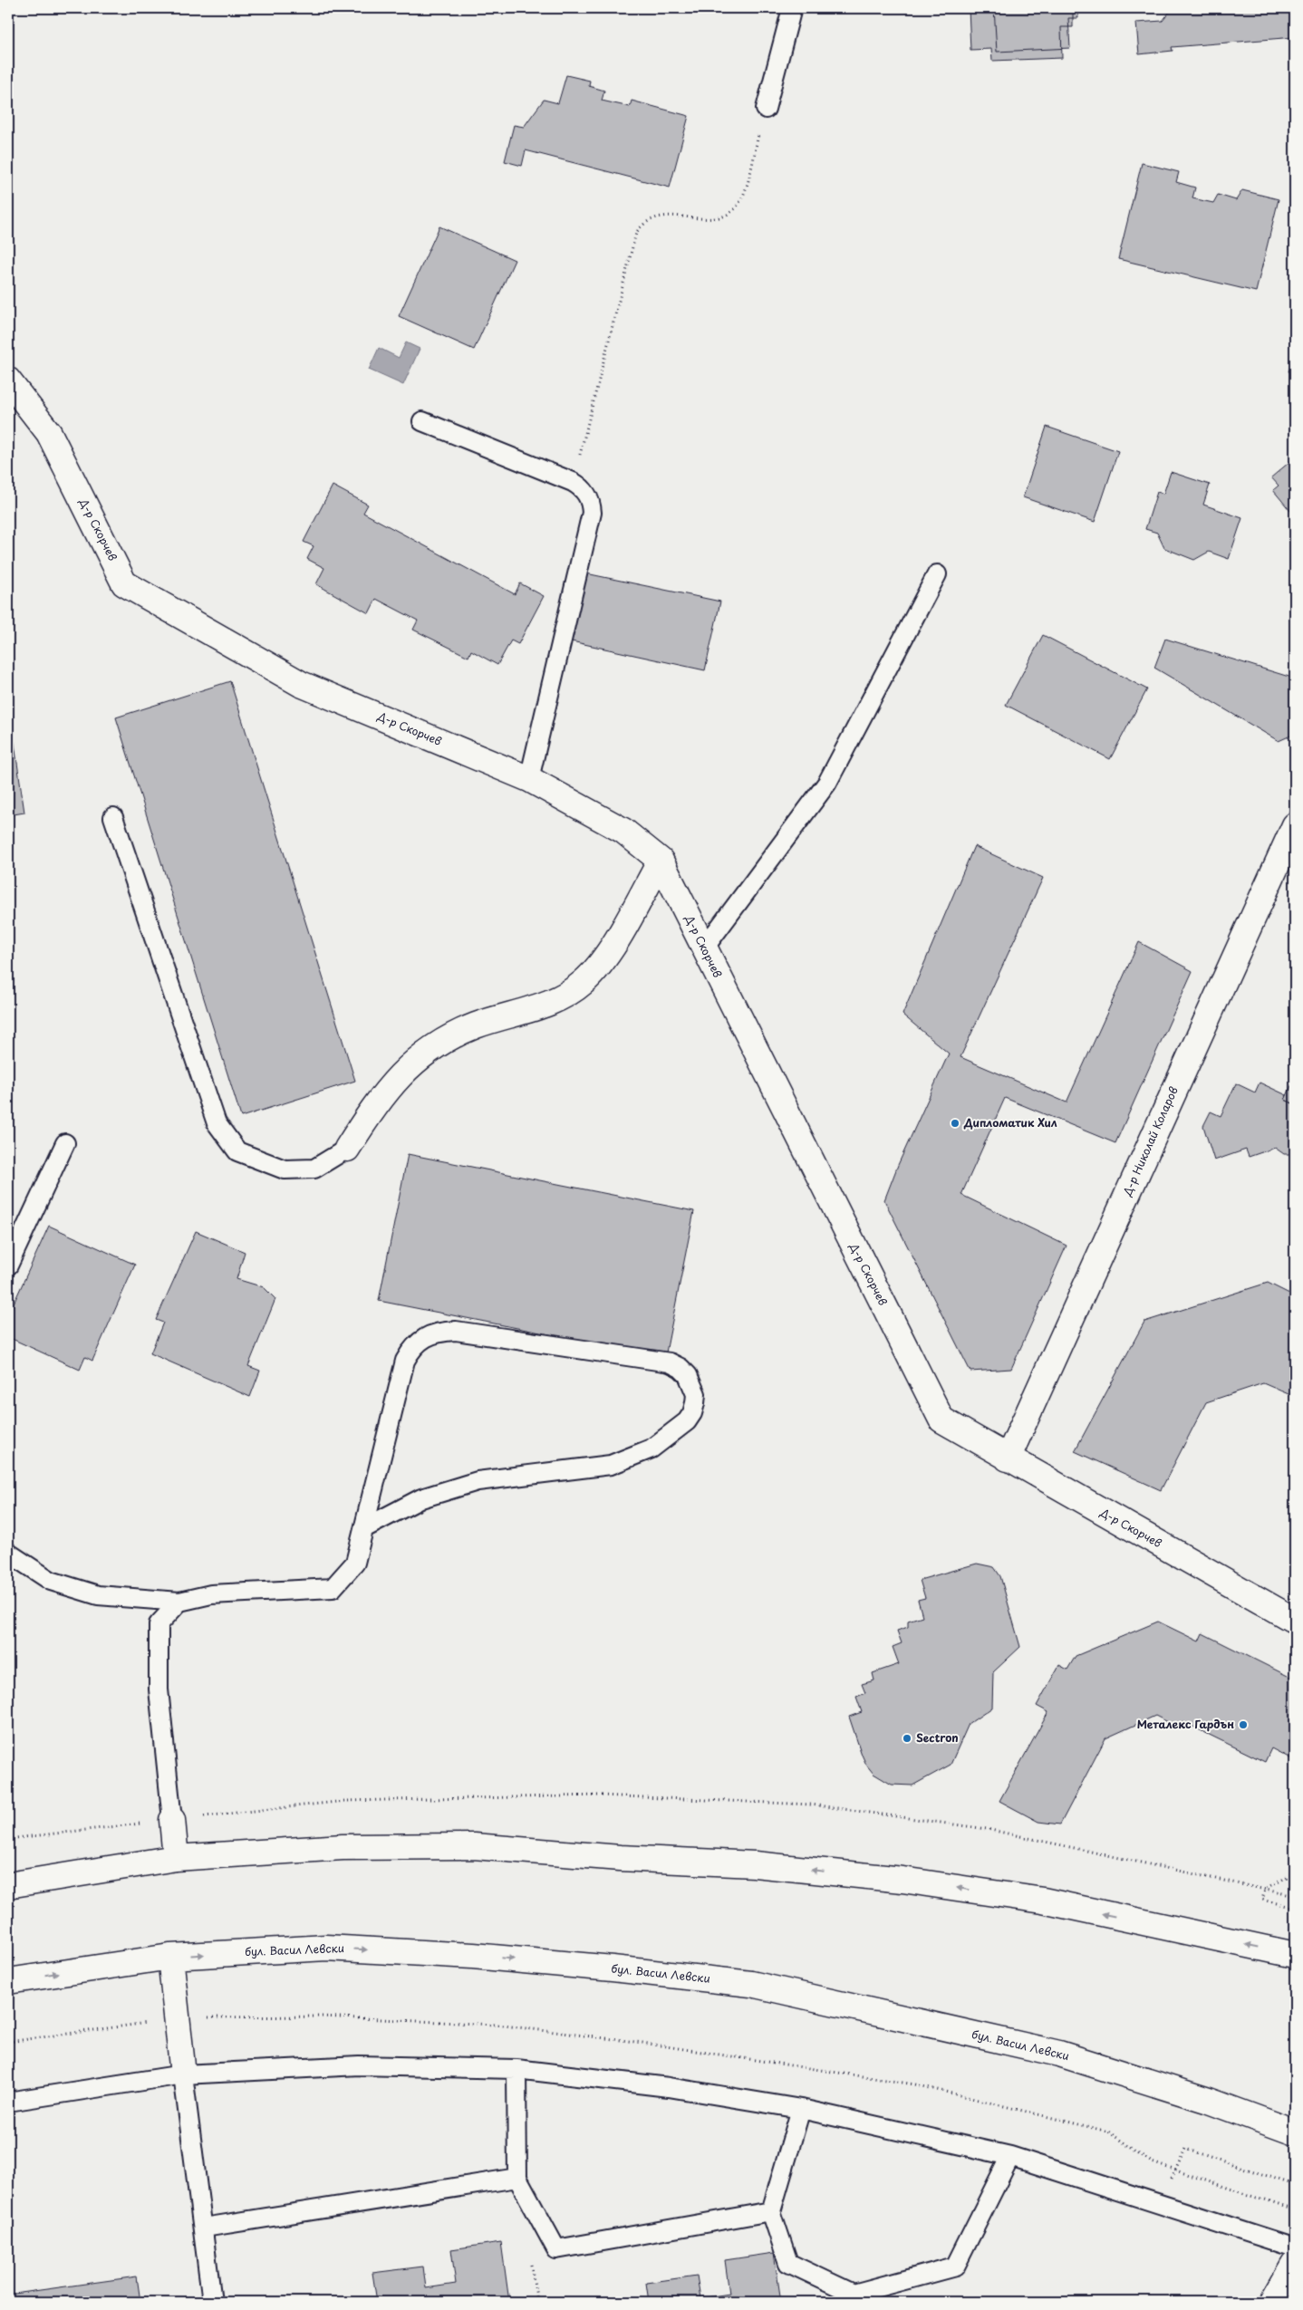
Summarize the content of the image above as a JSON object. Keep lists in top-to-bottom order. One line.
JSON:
{"streets":{"main road":["Д-р Скорчев","Д-р Николай Коларов","бул. Васил Левски"]},"crossings":[["Д-р Скорчев","Д-р Николай Коларов"]],"places":["Дипломатик Хил","Металекс Гардън","Sectron"]}
